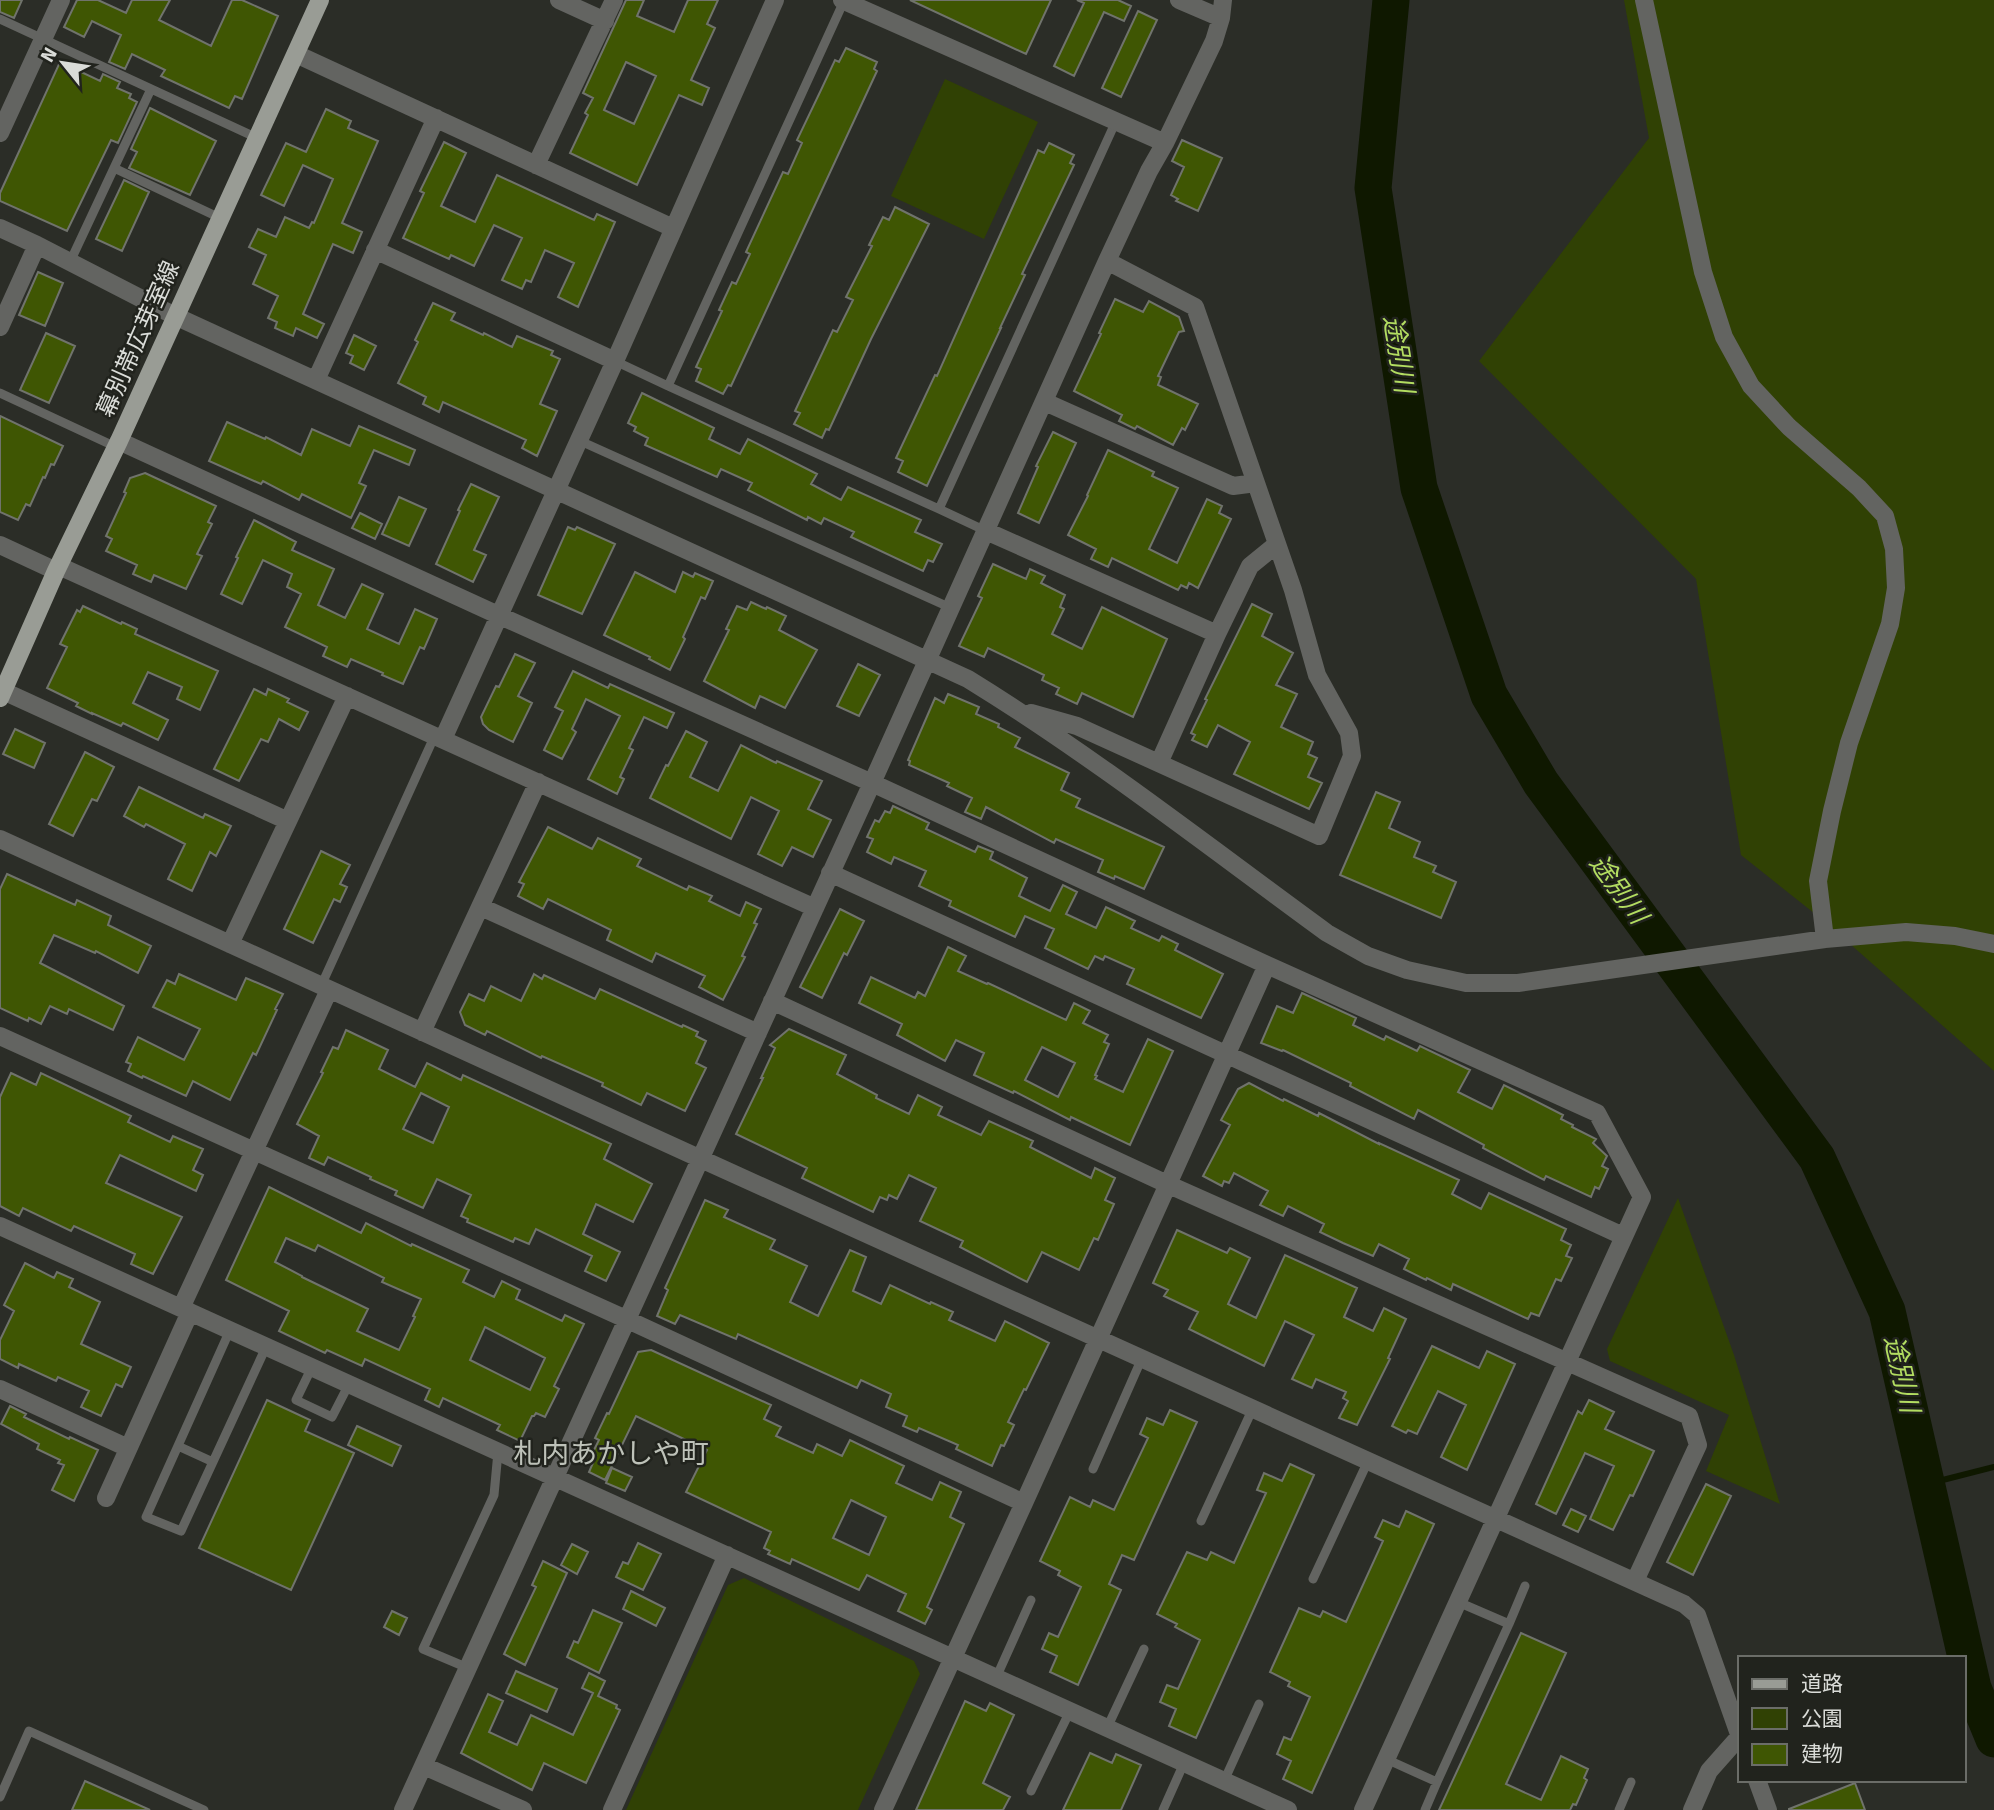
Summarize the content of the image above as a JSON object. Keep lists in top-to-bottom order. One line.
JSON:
{"streets":{"main road":["幕別帯広芽室線"]},"districts":["札内あかしや町"],"water":["途別川"],"legend":["道路","公園","建物"],"north":"top left"}
